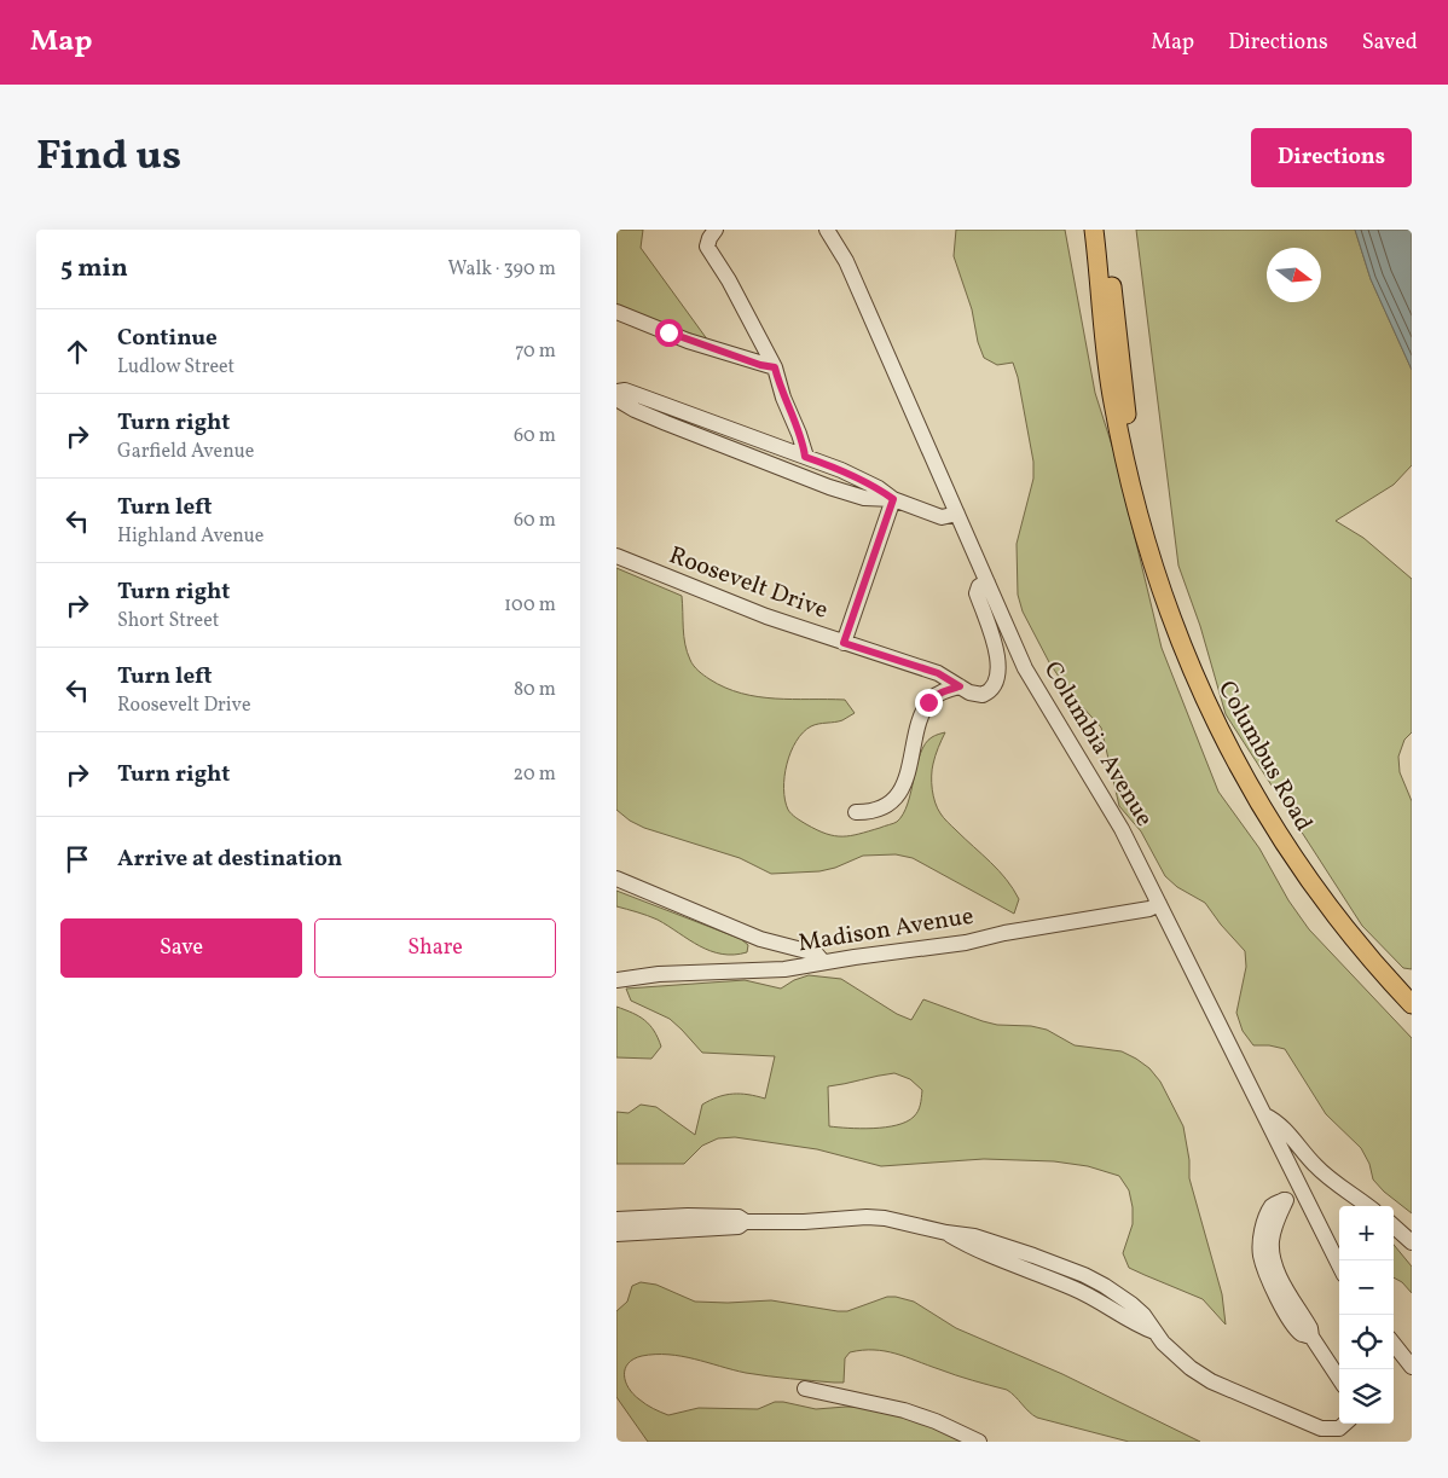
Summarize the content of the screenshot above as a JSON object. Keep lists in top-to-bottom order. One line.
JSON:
{"streets":{"main road":["Columbus Road"],"street":["Roosevelt Drive","Columbia Avenue","Madison Avenue"]},"crossings":[["Roosevelt Drive","Columbia Avenue"],["Columbia Avenue","Madison Avenue"]],"north":"right","page":{"header":"Map","nav":["Map","Directions","Saved"],"title":"Find us","buttons":["Directions",["Save","Share"]],"heading":["5 min","Walk · 390 m"],"list":[["Continue","Ludlow Street","70 m"],["Turn right","Garfield Avenue","60 m"],["Turn left","Highland Avenue","60 m"],["Turn right","Short Street","100 m"],["Turn left","Roosevelt Drive","80 m"],["Turn right","20 m"],"Arrive at destination"],"map_buttons":["+","−"]}}
